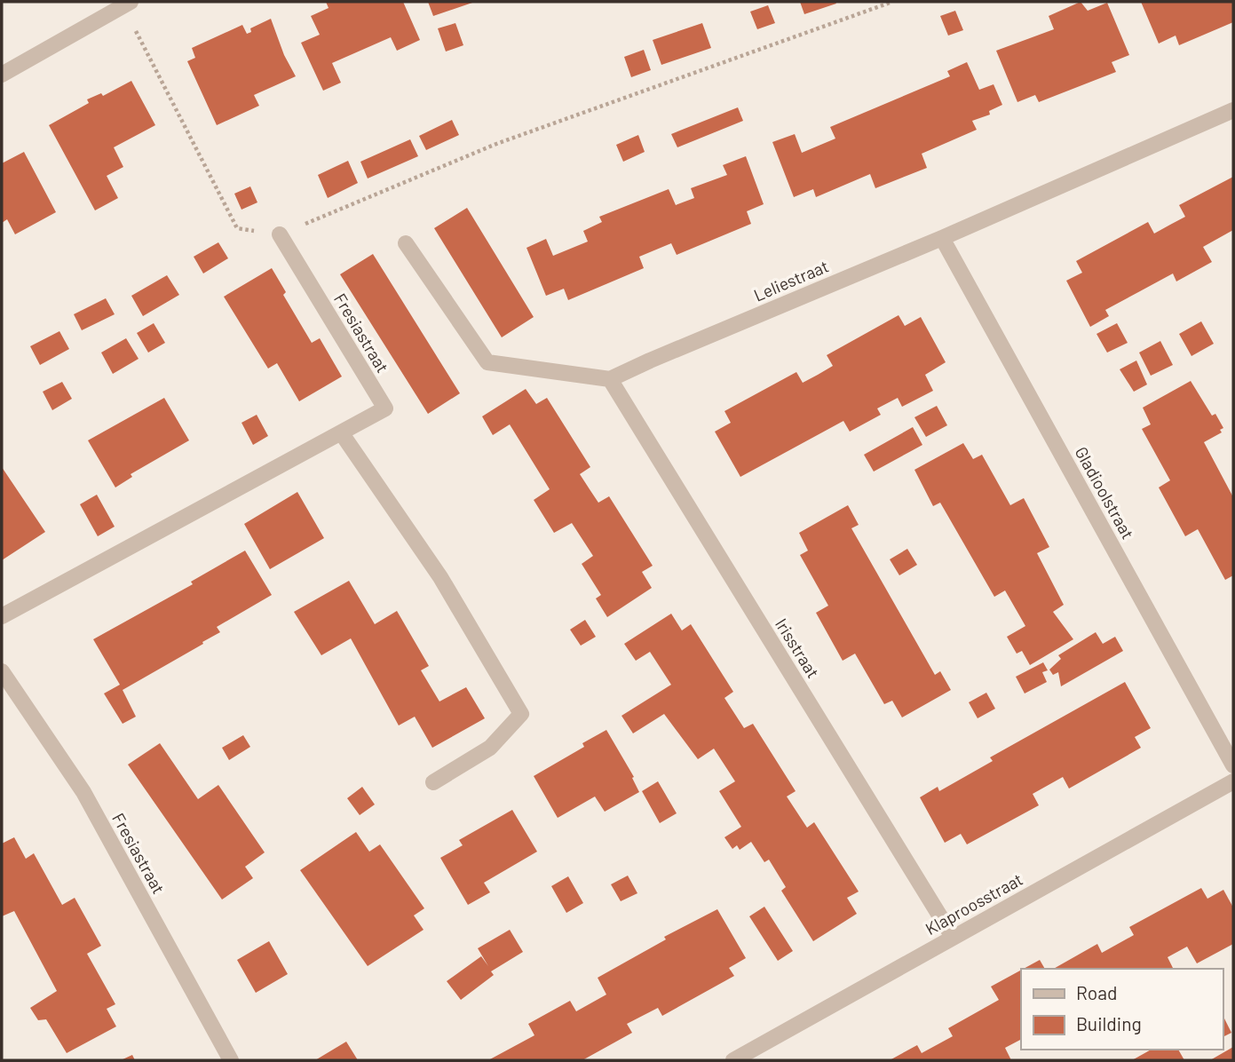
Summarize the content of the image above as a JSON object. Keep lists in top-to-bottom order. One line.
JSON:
{"streets":{"street":["Leliestraat","Fresiastraat","Gladioolstraat","Irisstraat","Klaproosstraat"]},"crossings":[["Leliestraat","Gladioolstraat"],["Leliestraat","Irisstraat"],["Irisstraat","Klaproosstraat"]],"legend":["Road","Building"]}
